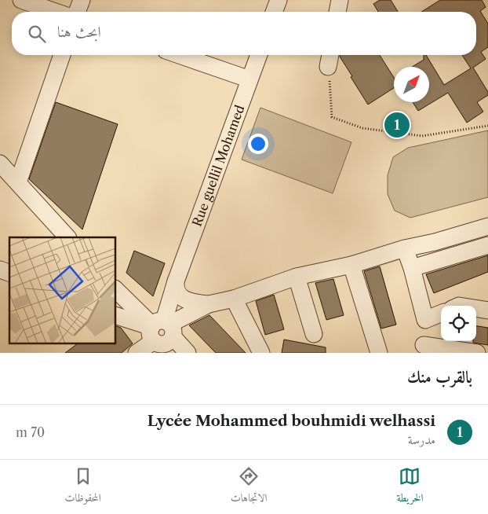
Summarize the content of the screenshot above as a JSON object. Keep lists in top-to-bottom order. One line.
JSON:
{"streets":{"street":["Rue guellil Mohamed"]},"north":"top right","page":{"search":"ابحث هنا","pins":"1","heading":"بالقرب منك","list":[{"mark":"1","name":"Lycée Mohammed bouhmidi welhassi","note":"مدرسة","value":"70 m"}],"nav":["الخريطة","الاتجاهات","المحفوظات"]}}
